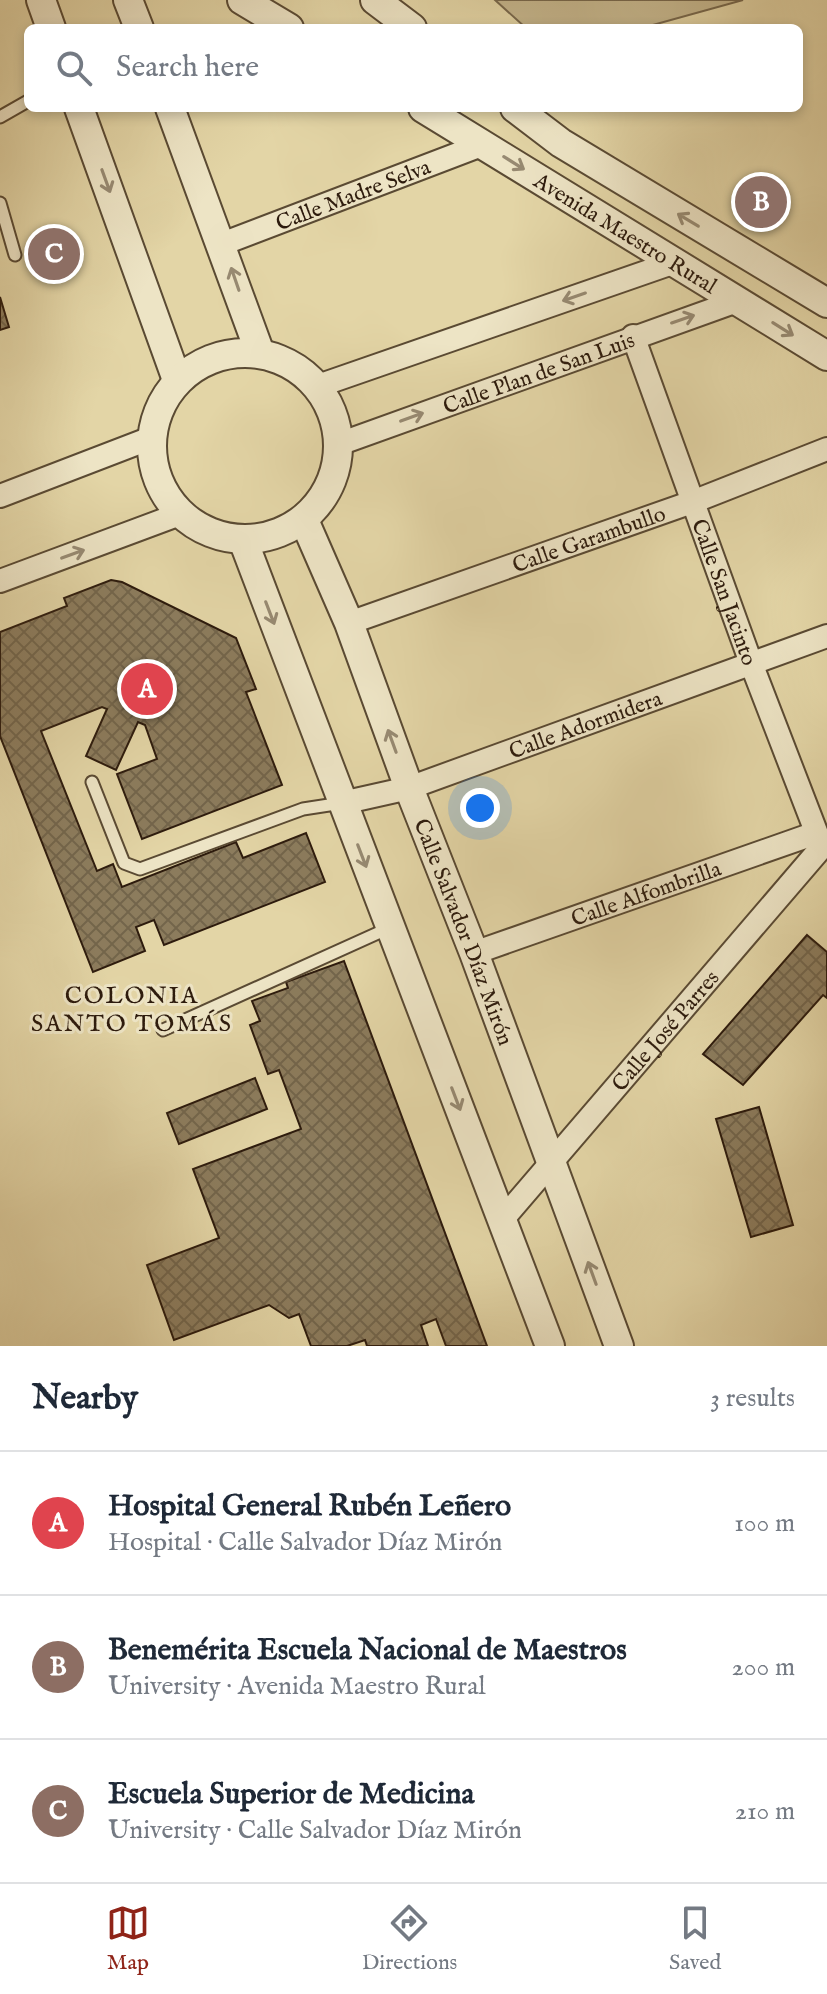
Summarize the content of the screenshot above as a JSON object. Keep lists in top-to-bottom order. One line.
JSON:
{"streets":{"street":["Calle Madre Selva","Avenida Maestro Rural","Calle Plan de San Luis","Calle Garambullo","Calle San Jacinto","Calle Adormidera","Calle Alfombrilla","Calle Salvador Díaz Mirón","Calle José Parres"]},"crossings":[["Calle Madre Selva","Avenida Maestro Rural"],["Avenida Maestro Rural","Calle Plan de San Luis"],["Calle Plan de San Luis","Calle San Jacinto"],["Calle Plan de San Luis","Calle Salvador Díaz Mirón"],["Calle Garambullo","Calle San Jacinto"],["Calle Garambullo","Calle Salvador Díaz Mirón"],["Calle San Jacinto","Calle Adormidera"],["Calle San Jacinto","Calle Alfombrilla"],["Calle San Jacinto","Calle José Parres"],["Calle Adormidera","Calle Salvador Díaz Mirón"],["Calle Alfombrilla","Calle Salvador Díaz Mirón"],["Calle Alfombrilla","Calle José Parres"],["Calle Salvador Díaz Mirón","Calle José Parres"]],"districts":["COLONIA SANTO TOMÁS"],"page":{"search":"Search here","pins":["B","C","A"],"heading":["Nearby","3 results"],"list":[{"mark":"A","name":"Hospital General Rubén Leñero","note":"Hospital · Calle Salvador Díaz Mirón","value":"100 m"},{"mark":"B","name":"Benemérita Escuela Nacional de Maestros","note":"University · Avenida Maestro Rural","value":"200 m"},{"mark":"C","name":"Escuela Superior de Medicina","note":"University · Calle Salvador Díaz Mirón","value":"210 m"}],"nav":["Map","Directions","Saved"]}}
